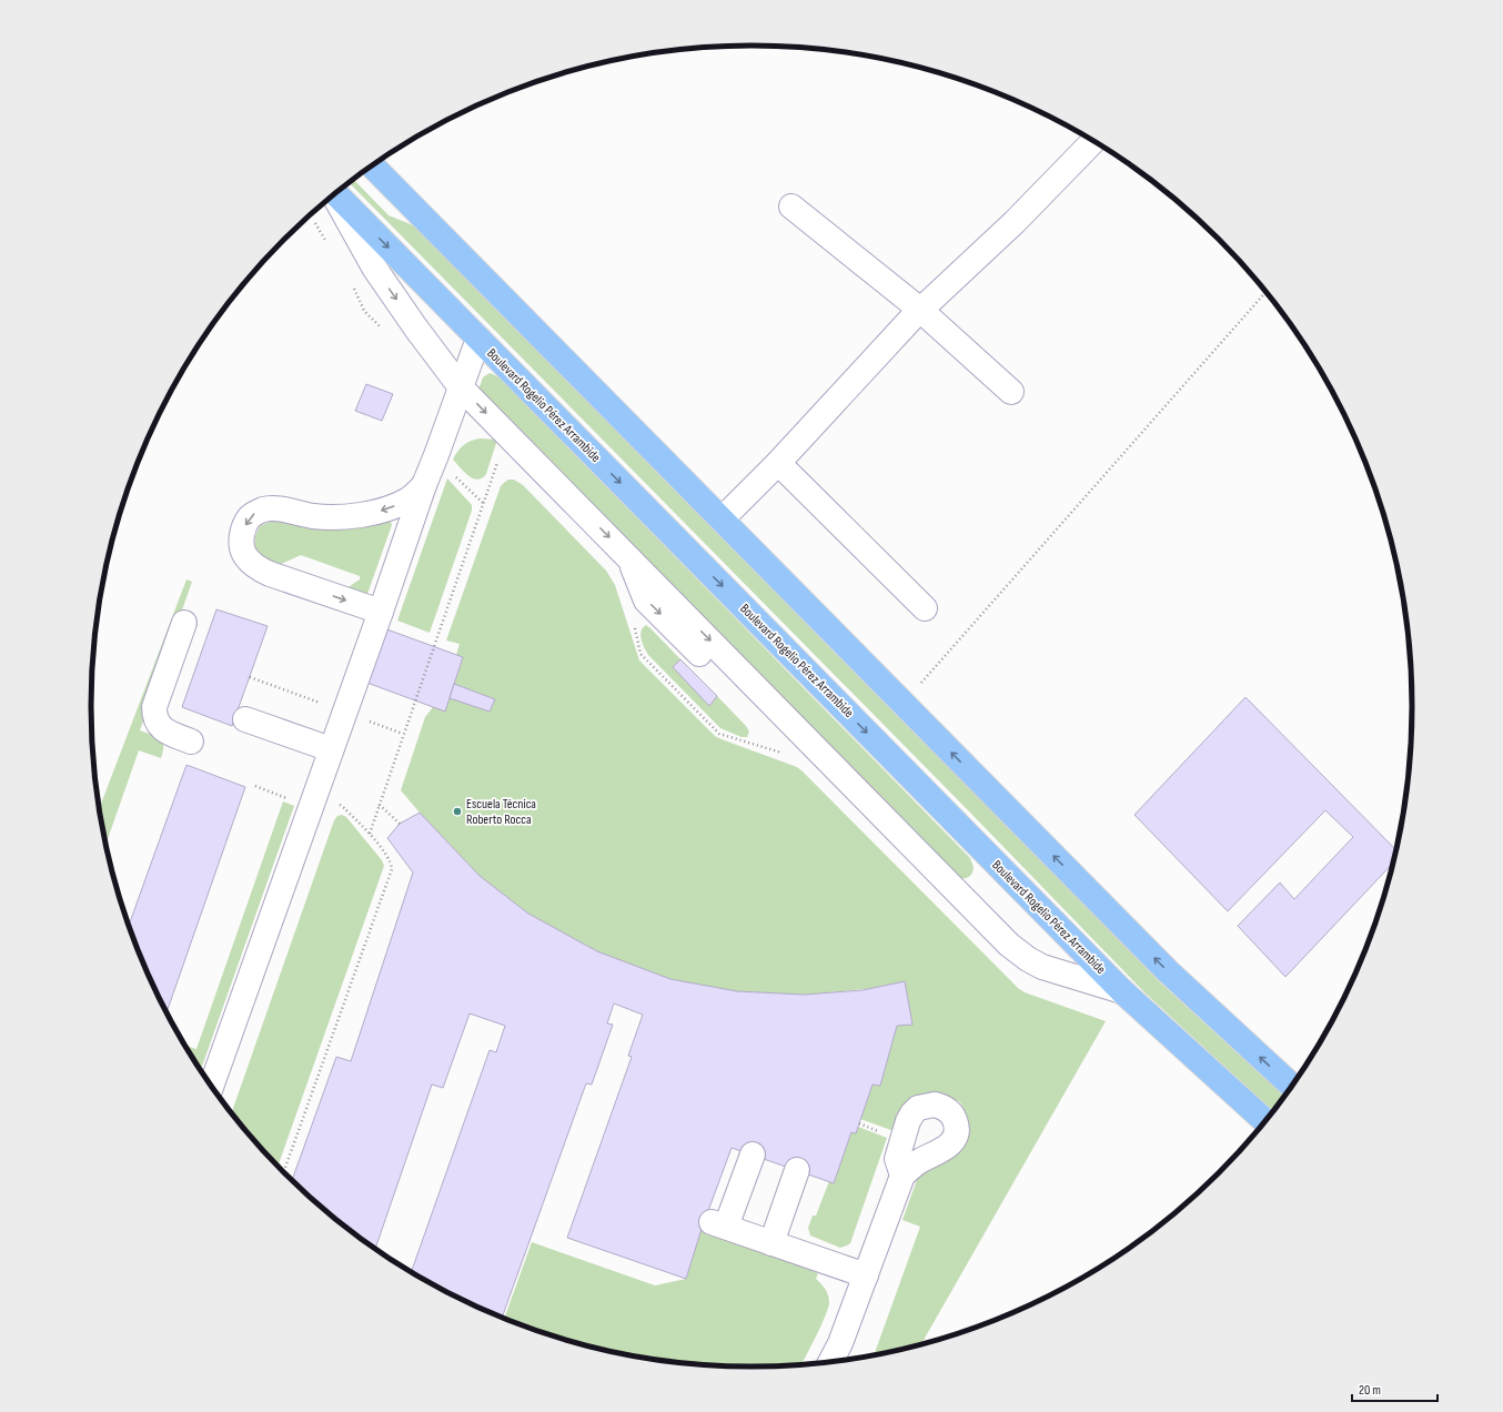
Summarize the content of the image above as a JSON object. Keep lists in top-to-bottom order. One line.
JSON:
{"streets":{"main road":["Boulevard Rogelio Pérez Arrambide"]},"places":["Escuela Técnica Roberto Rocca"],"scale_bar":"20 m"}
